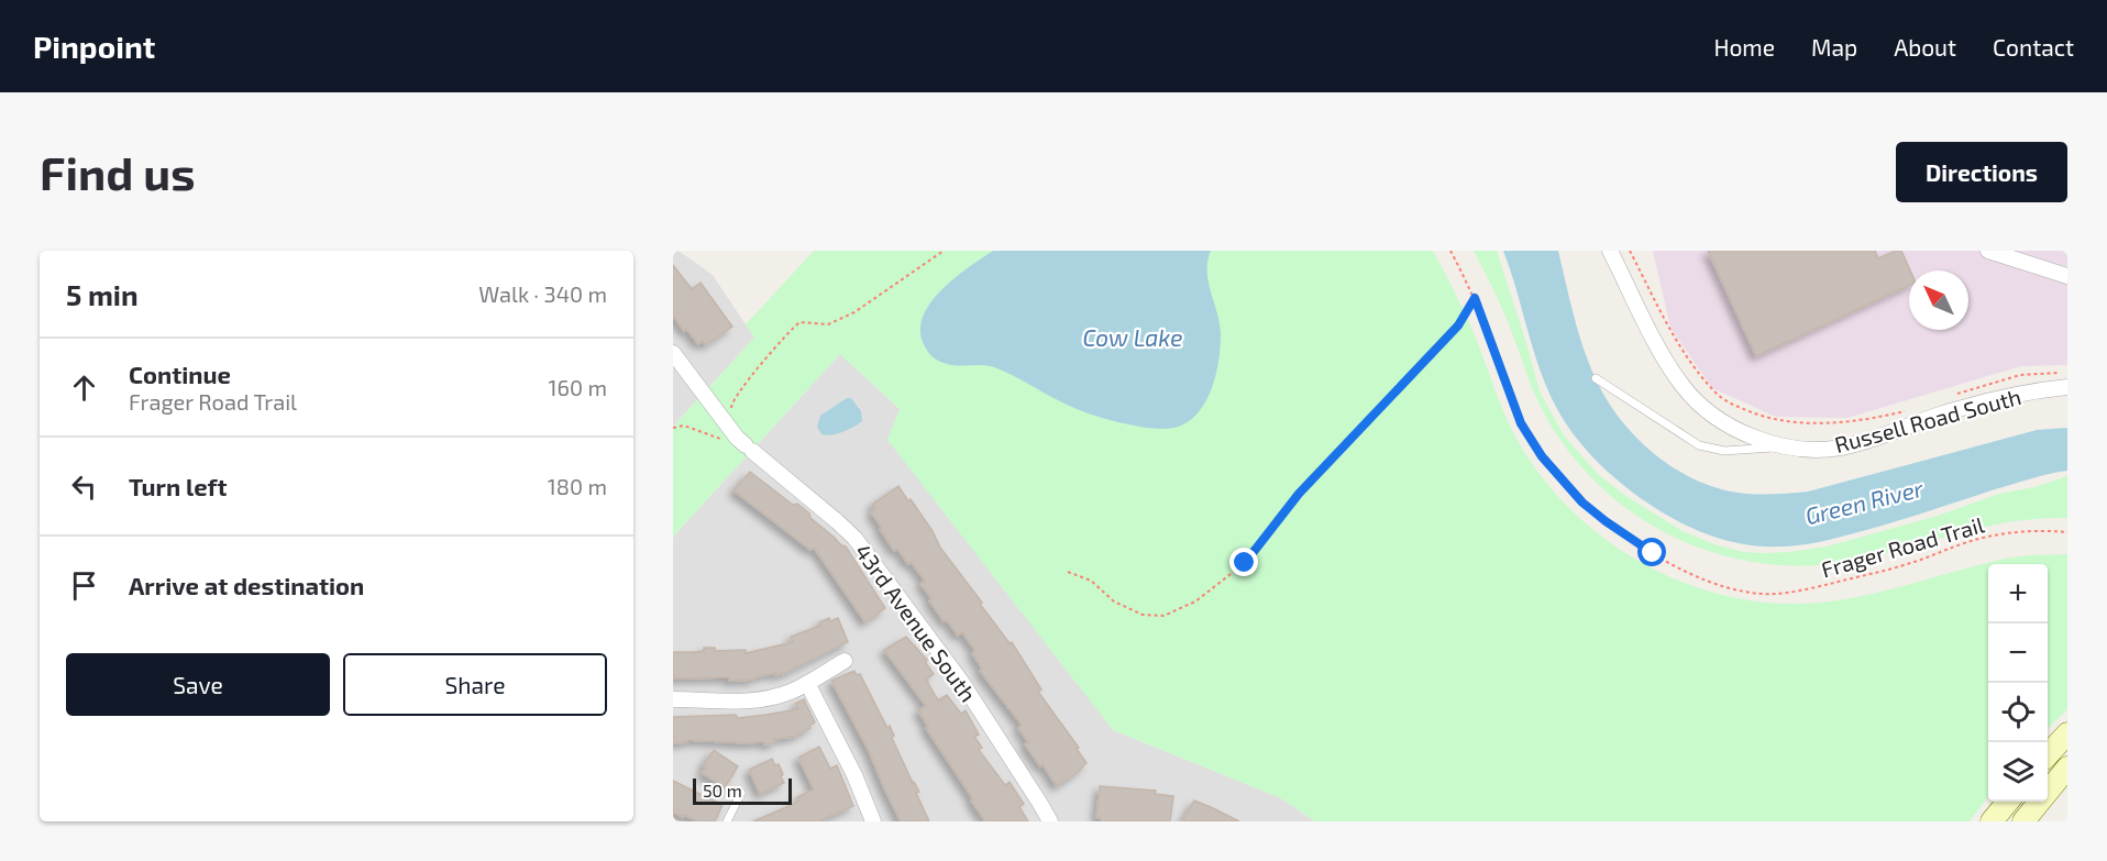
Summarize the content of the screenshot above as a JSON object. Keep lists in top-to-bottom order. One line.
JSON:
{"streets":{"street":["Russell Road South","43rd Avenue South"],"path":["Frager Road Trail"]},"water":["Cow Lake","Green River"],"scale_bar":"50 m","north":"top left","page":{"header":"Pinpoint","nav":["Home","Map","About","Contact"],"buttons":["Directions",["Save","Share"]],"title":"Find us","heading":["5 min","Walk · 340 m"],"list":[["Continue","Frager Road Trail","160 m"],["Turn left","180 m"],"Arrive at destination"],"map_buttons":["+","−"],"scale":"50 m"}}
